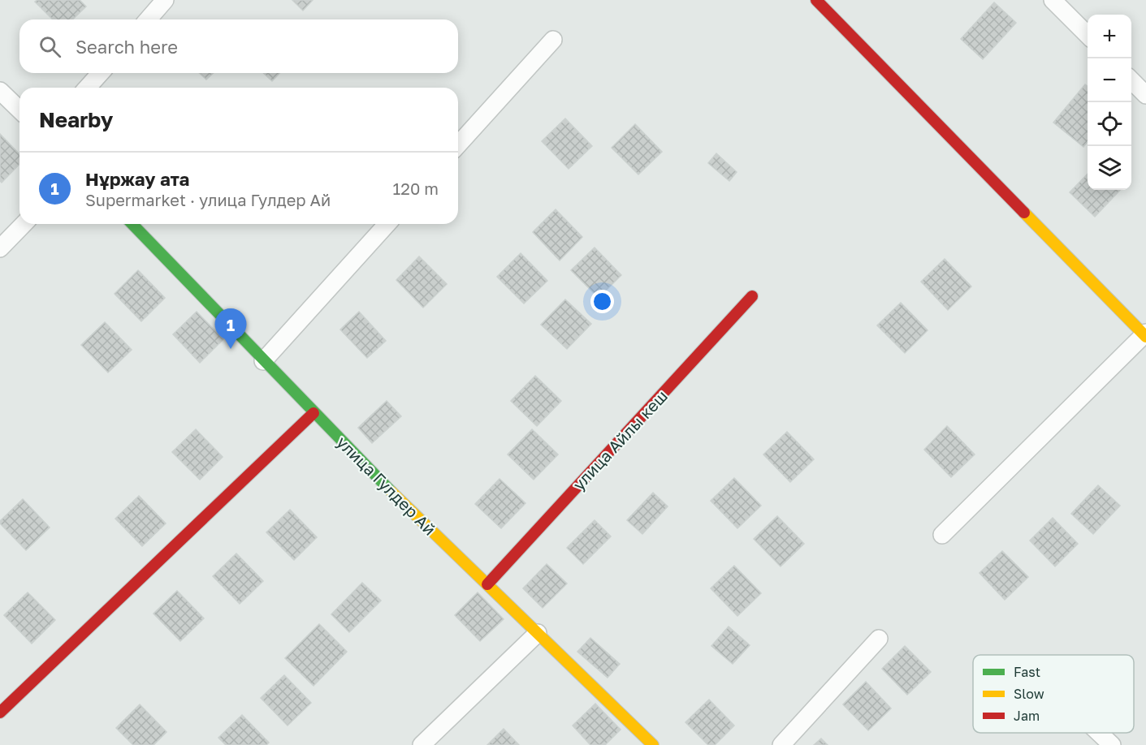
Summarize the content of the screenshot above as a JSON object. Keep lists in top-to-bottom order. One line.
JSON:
{"streets":{"street":["улица Айлы кеш","улица Гулдер Ай"]},"crossings":[["улица Айлы кеш","улица Гулдер Ай"]],"legend":["Fast","Slow","Jam"],"page":{"map_buttons":["+","−"],"search":"Search here","heading":"Nearby","list":[{"mark":"1","name":"Нұржау ата","note":"Supermarket · улица Гулдер Ай","value":"120 m"}],"pins":"1"}}
